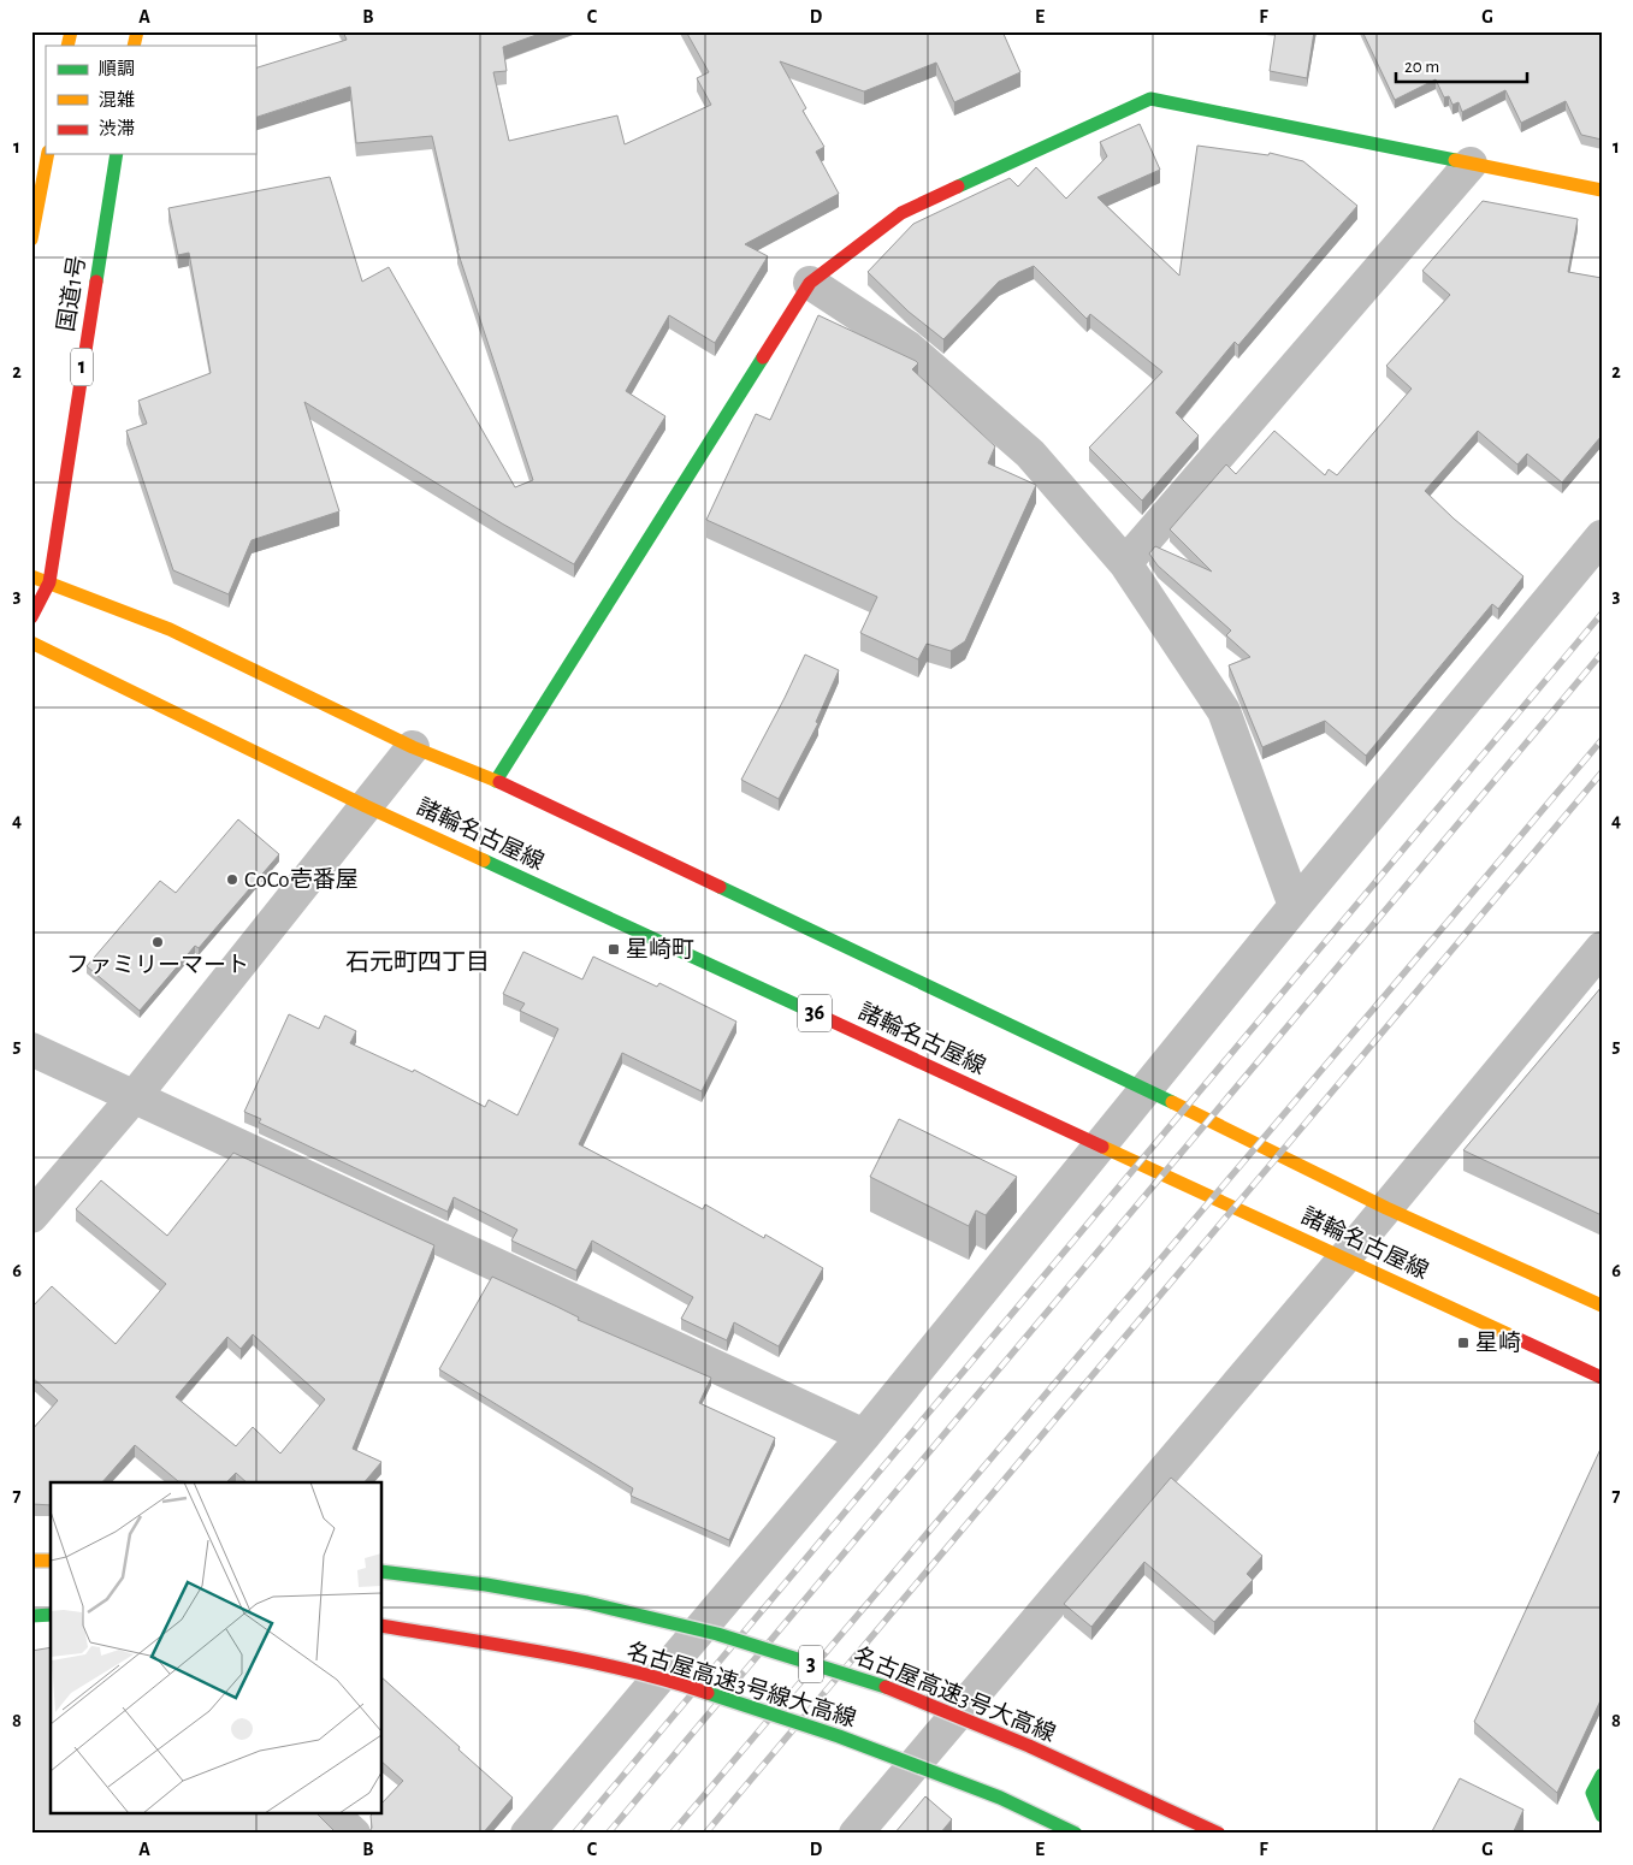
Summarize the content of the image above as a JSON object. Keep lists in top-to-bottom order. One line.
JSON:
{"streets":{"main road":["国道1号","1","諸輪名古屋線","36","3","名古屋高速3号線大高線","名古屋高速3号大高線"]},"crossings":[["国道1号","諸輪名古屋線"]],"districts":["石元町四丁目"],"places":{"other":["CoCo壱番屋","ファミリーマート"],"transit":["星崎町","星崎"]},"legend":["順調","混雑","渋滞"],"scale_bar":"20 m","grid":{"columns":["A","B","C","D","E","F","G"],"rows":["1","2","3","4","5","6","7","8"]}}
